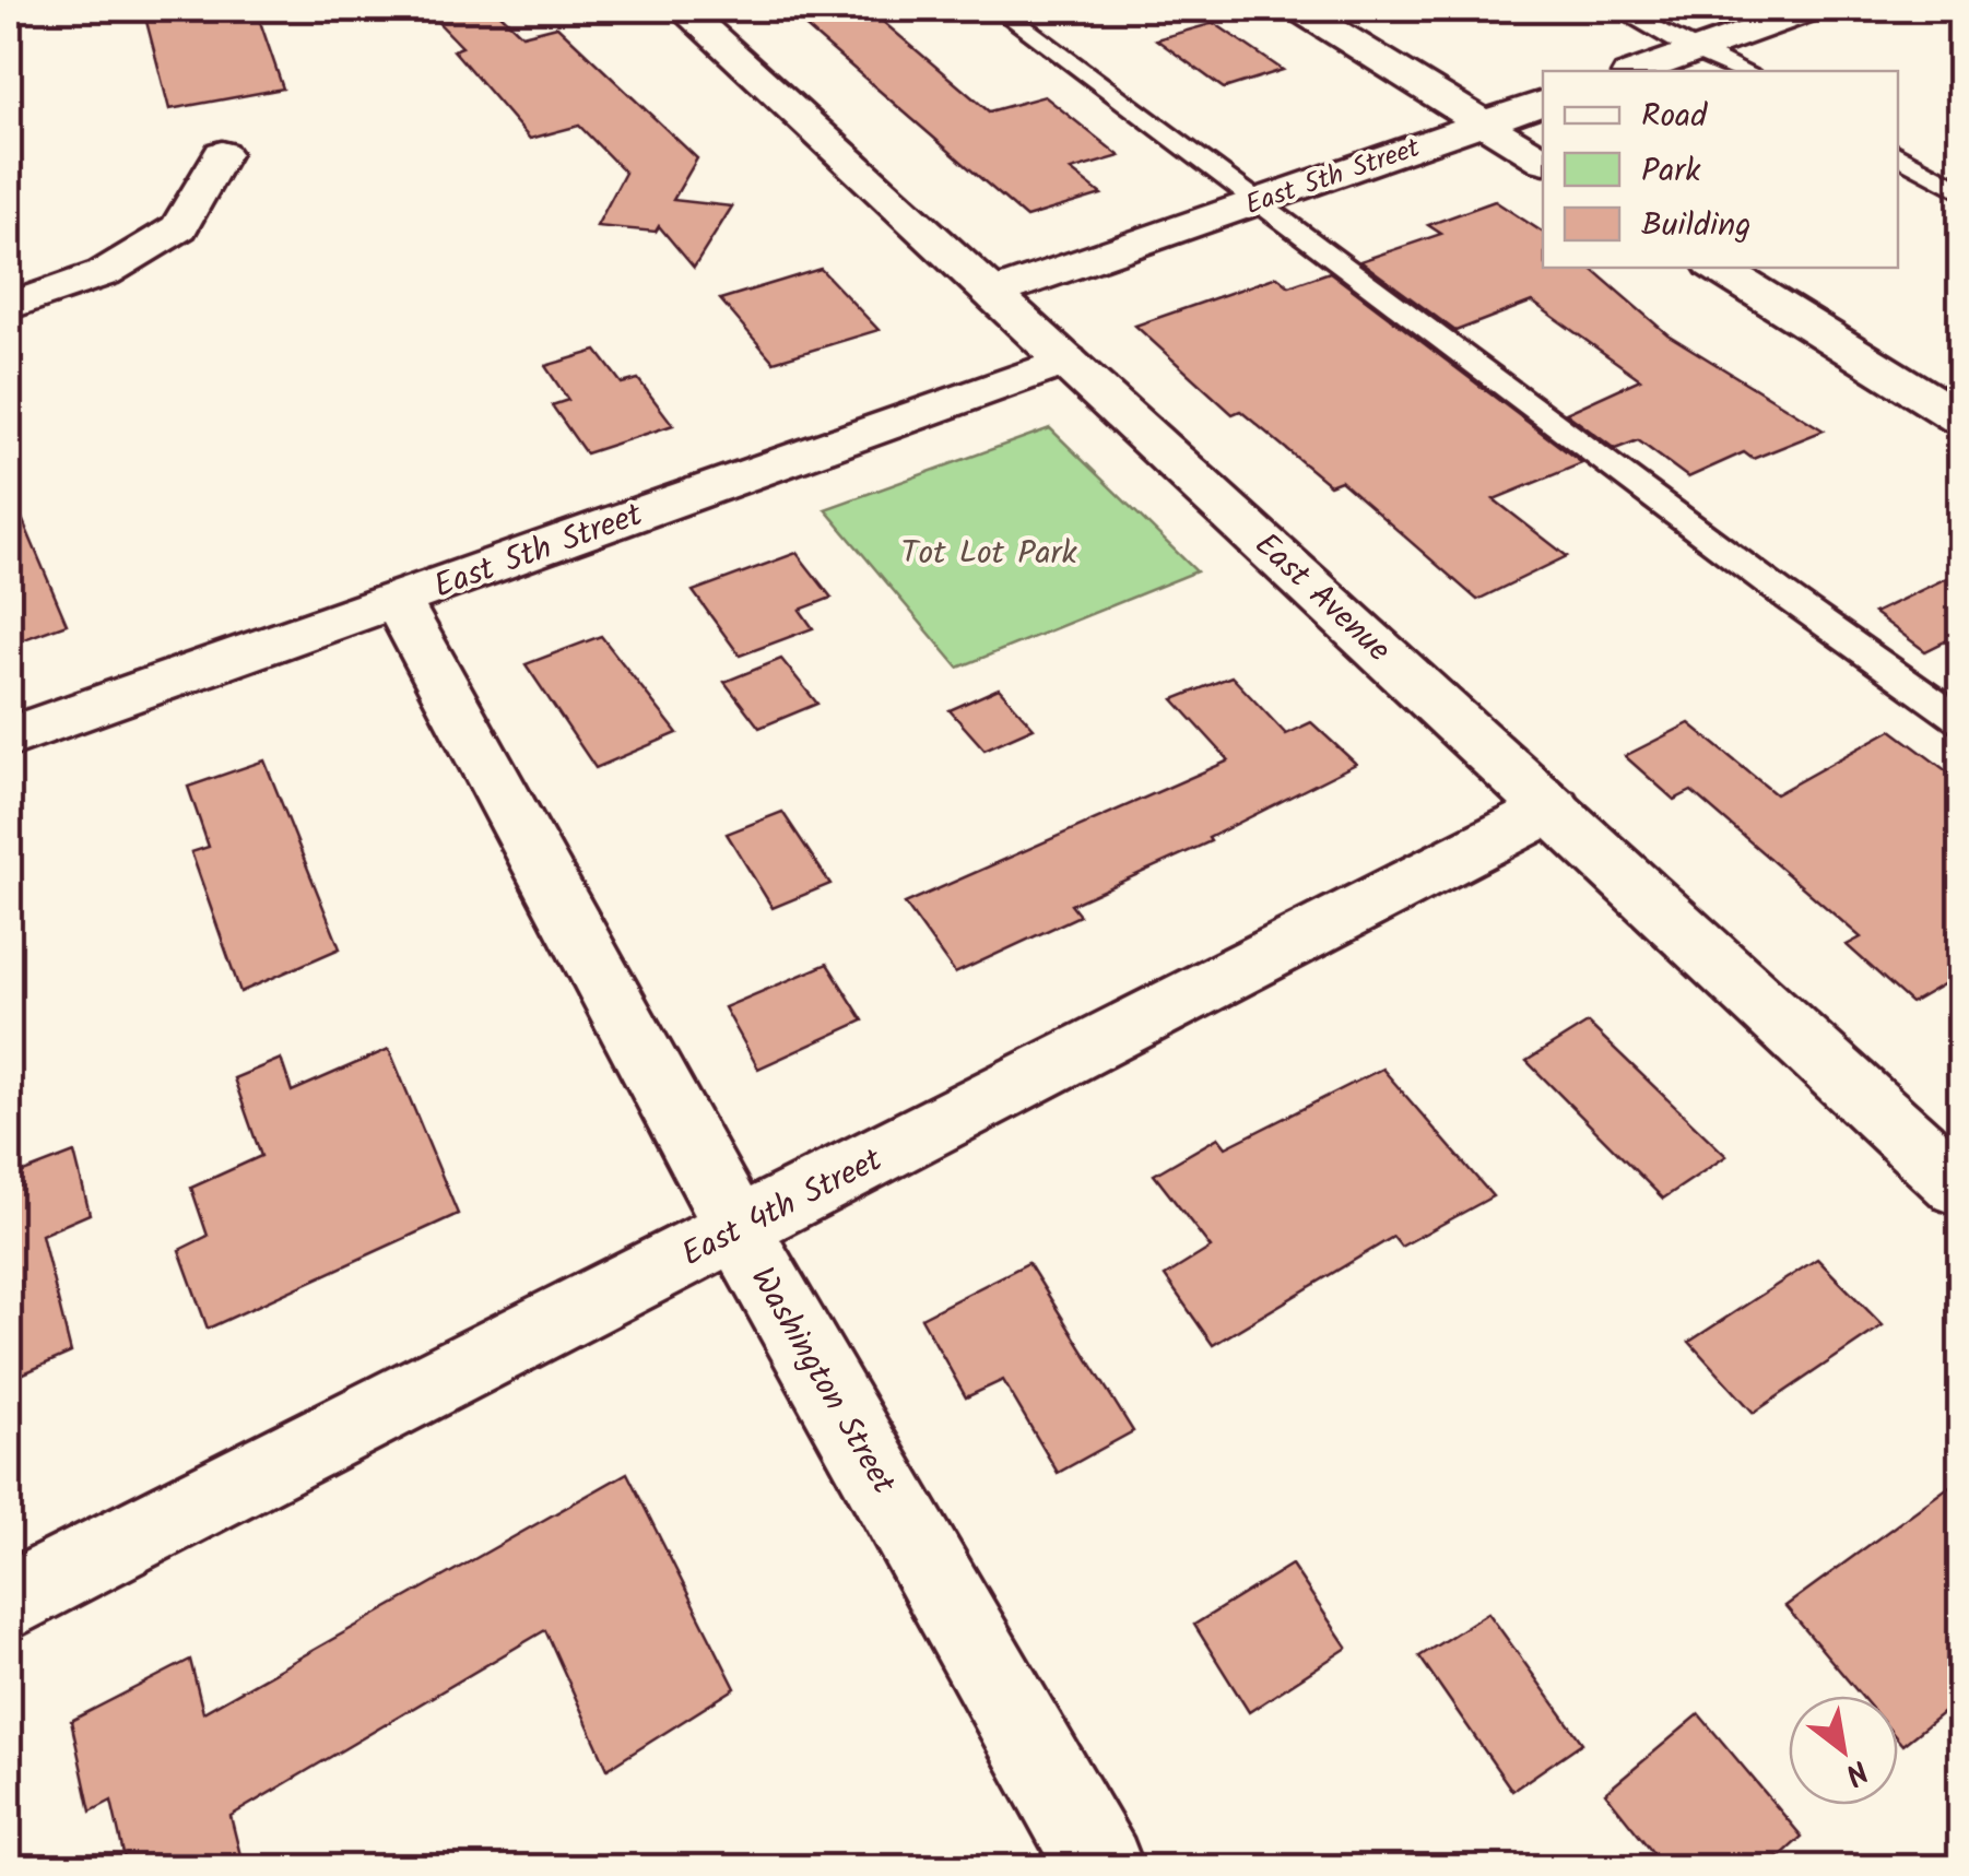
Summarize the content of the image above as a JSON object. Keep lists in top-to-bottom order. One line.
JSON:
{"streets":{"street":["East 5th Street","East Avenue","East 4th Street","Washington Street"]},"crossings":[["East 5th Street","East Avenue"],["East 5th Street","Washington Street"],["East Avenue","East 4th Street"],["East 4th Street","Washington Street"]],"parks":["Tot Lot Park"],"legend":["Road","Park","Building"],"north":"bottom right"}
